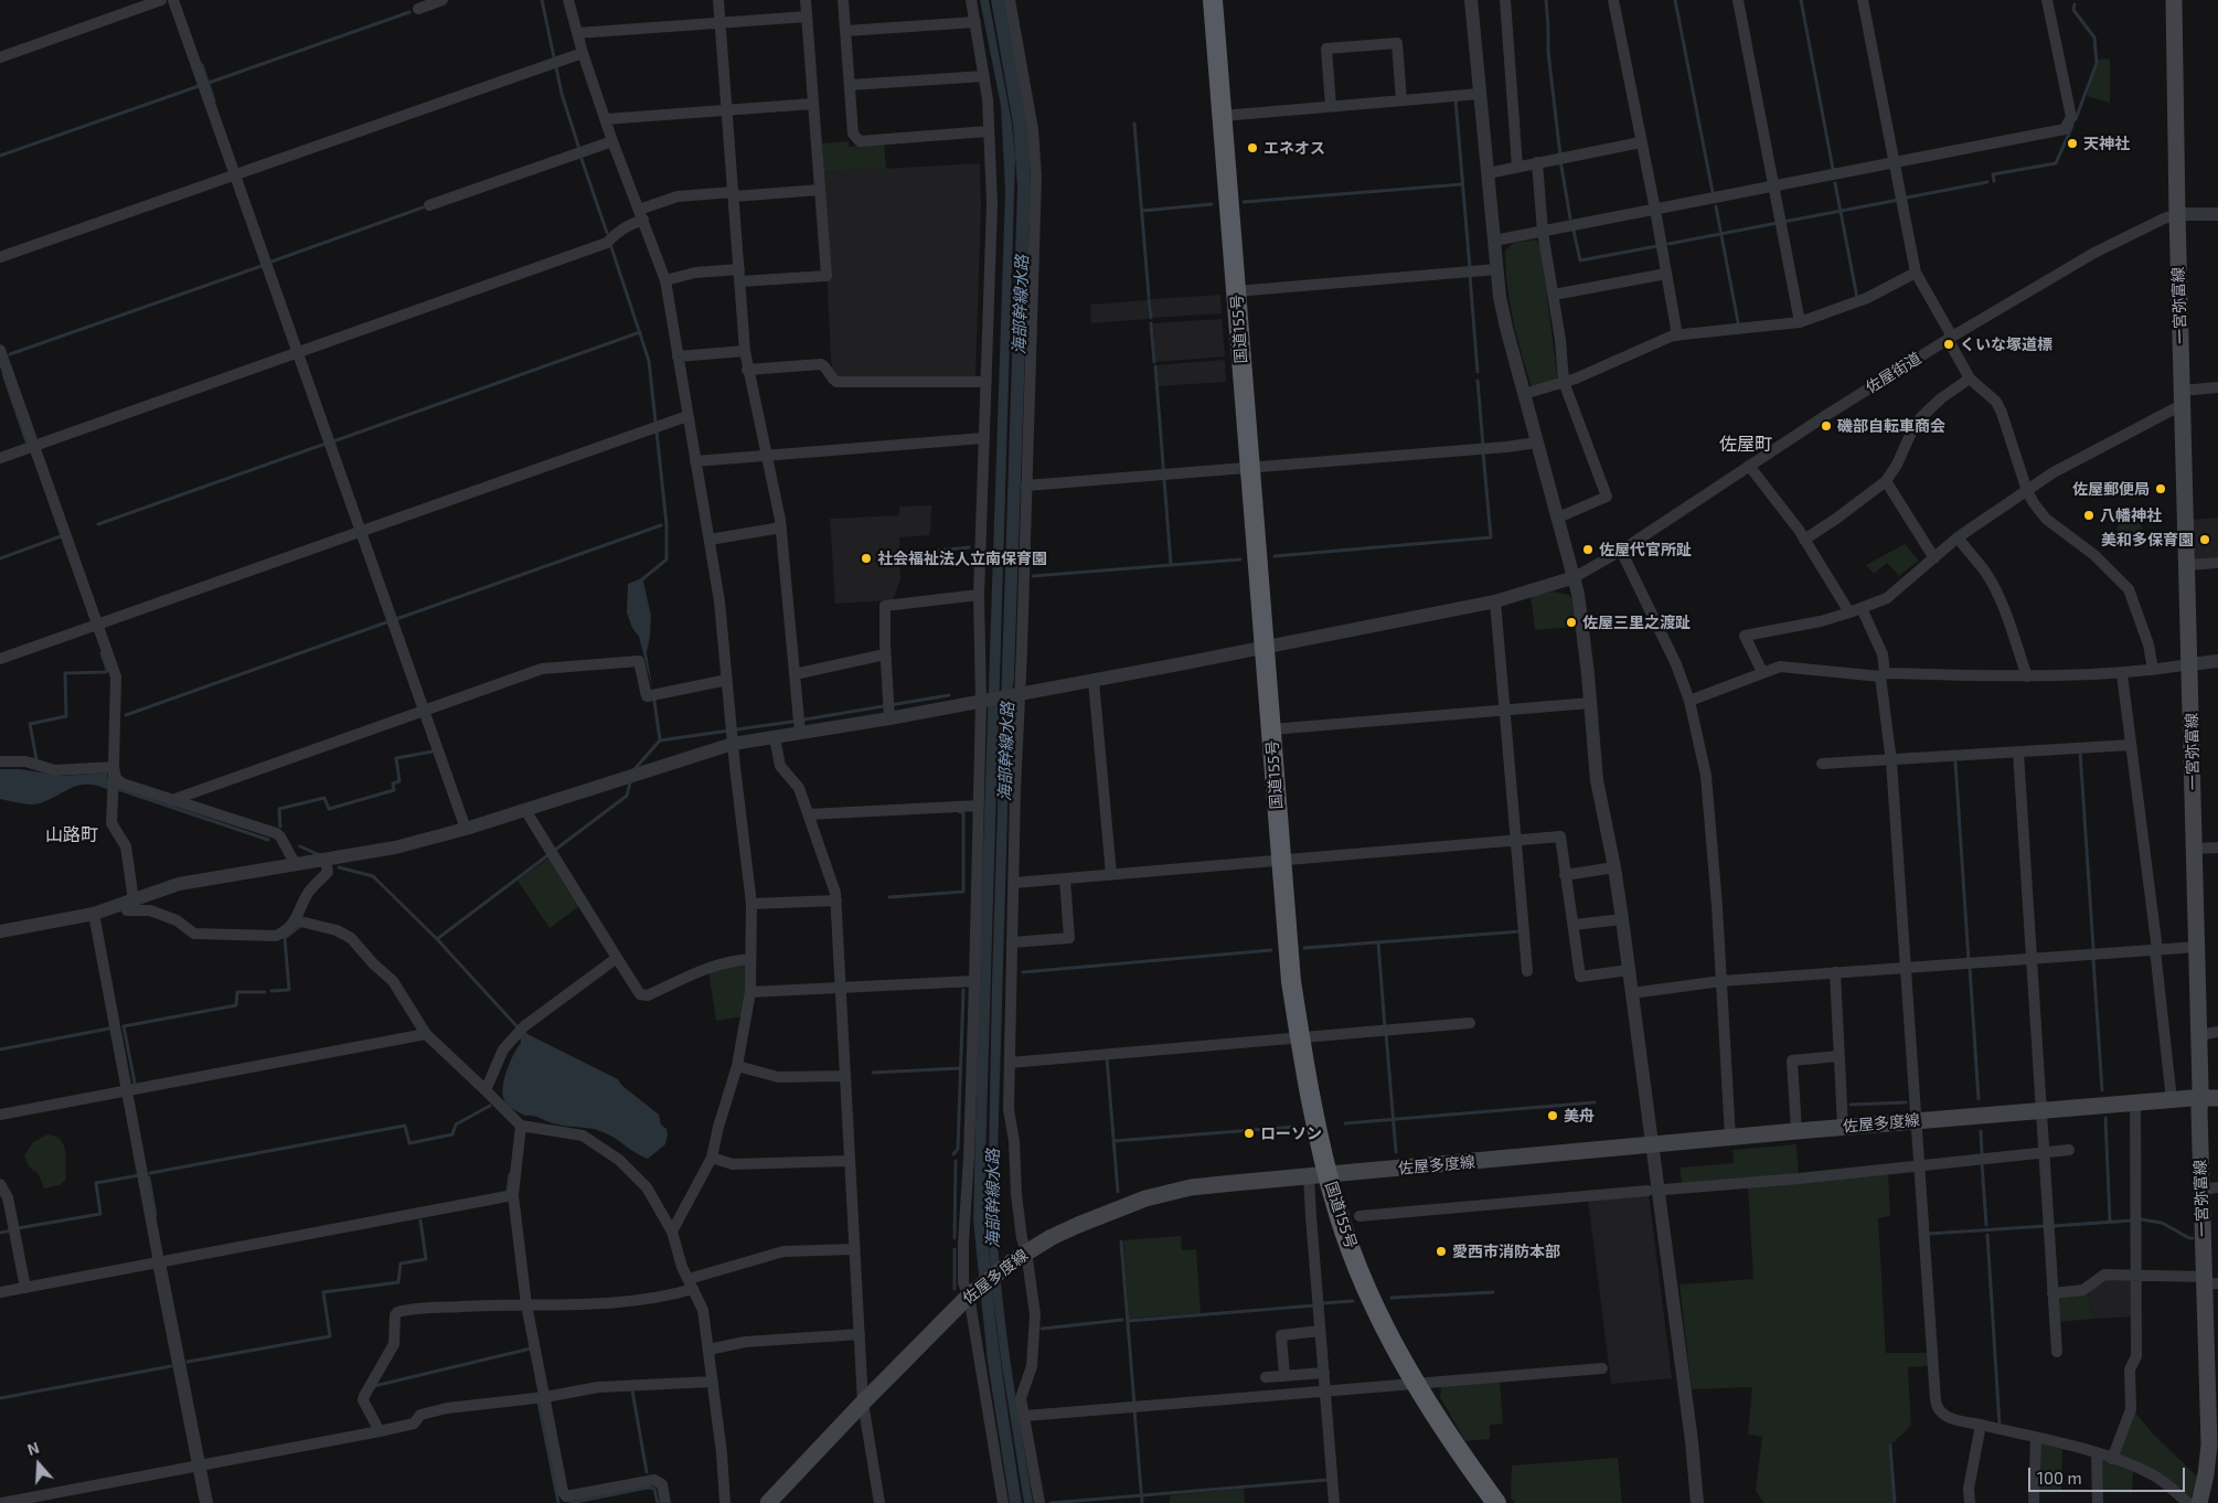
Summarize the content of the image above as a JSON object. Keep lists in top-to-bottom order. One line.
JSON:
{"streets":{"highway":["国道155号"],"main road":["一宮弥富線","佐屋多度線"],"street":["佐屋街道"]},"crossings":[["一宮弥富線","佐屋街道"],["一宮弥富線","佐屋多度線"],["国道155号","佐屋多度線"]],"districts":["佐屋町","山路町"],"water":["海部幹線水路"],"places":["天神社","エネオス","くいな塚道標","磯部自転車商会","佐屋郵便局","八幡神社","美和多保育園","佐屋代官所趾","社会福祉法人立南保育園","佐屋三里之渡趾","美舟","ローソン","愛西市消防本部"],"scale_bar":"100 m","north":"top"}
